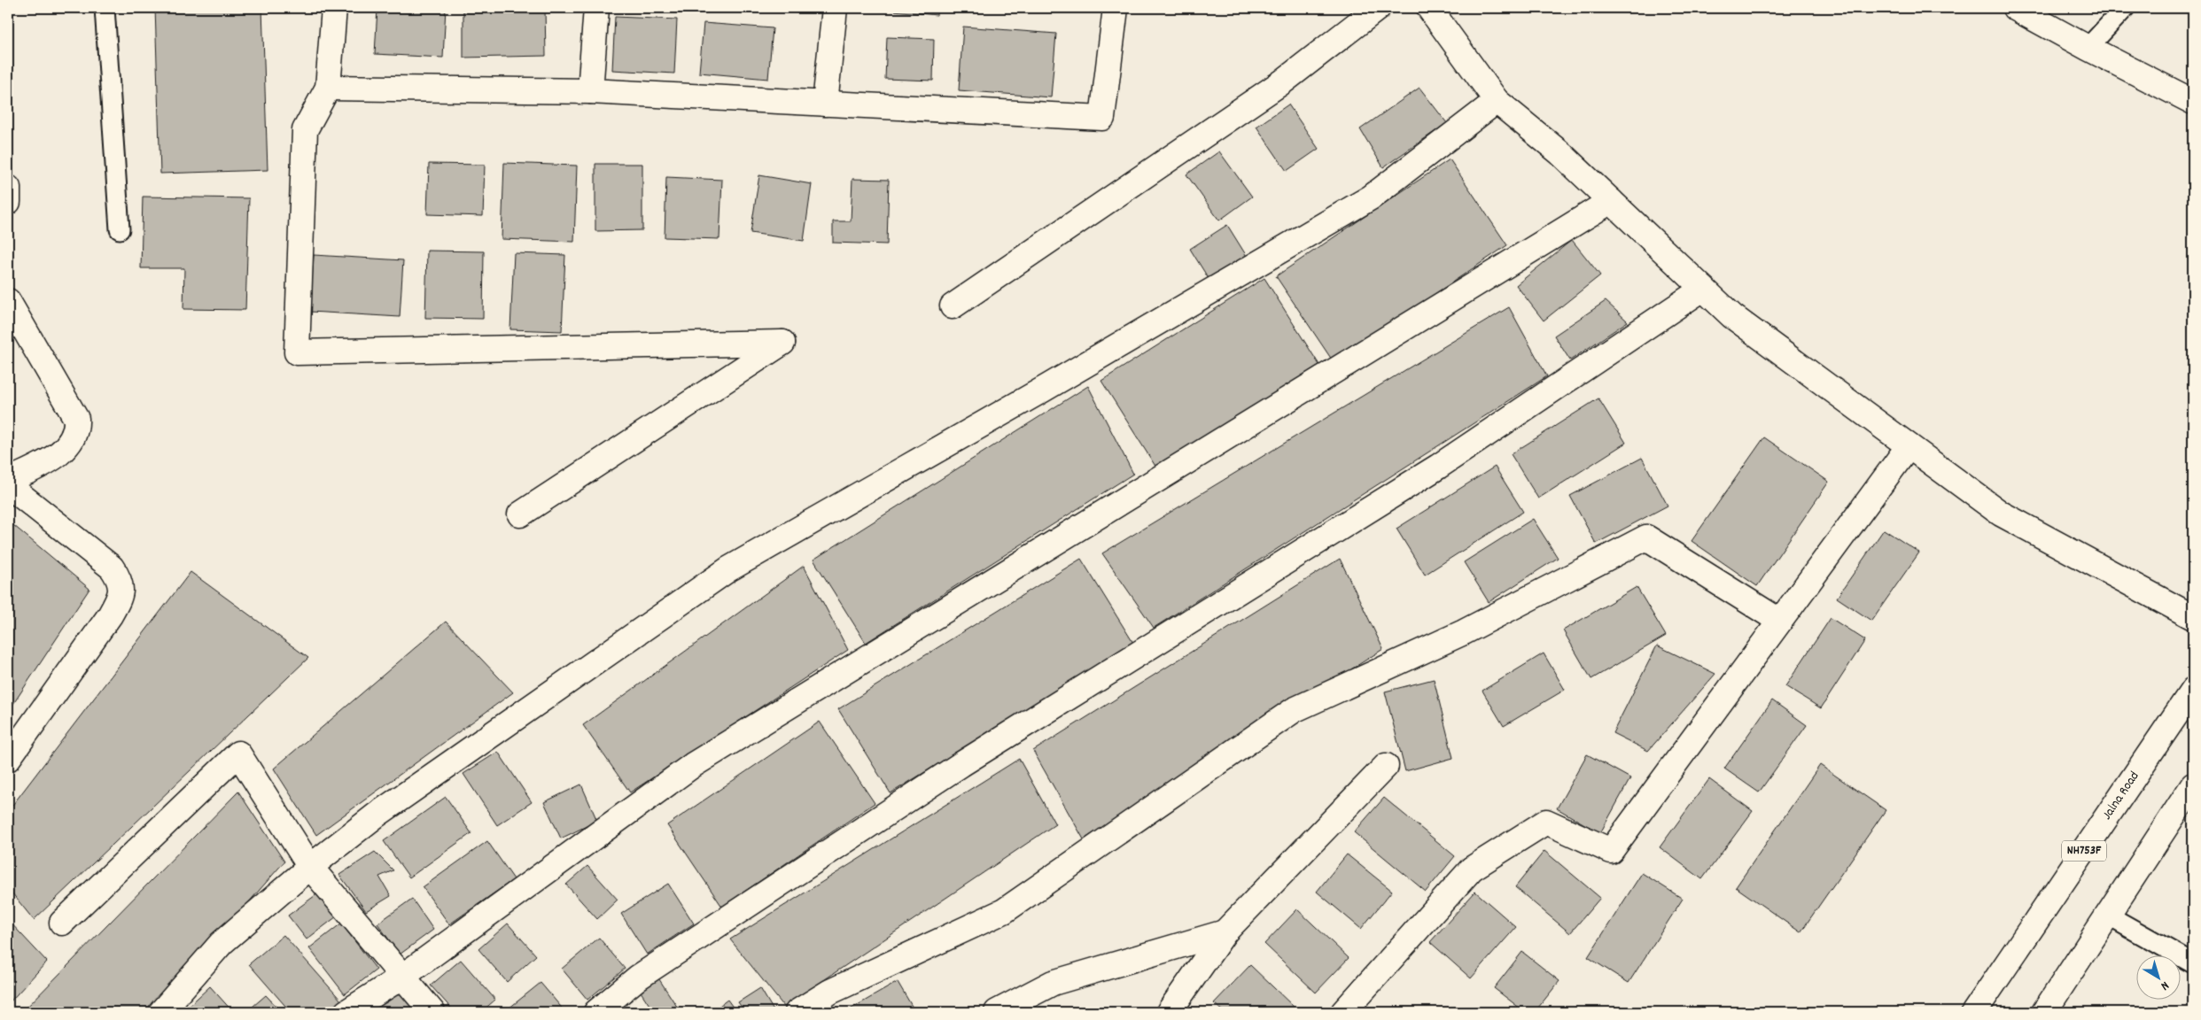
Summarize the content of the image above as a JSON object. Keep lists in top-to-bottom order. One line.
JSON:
{"streets":{"main road":["Jalna Road","NH753F"]},"north":"bottom right"}
